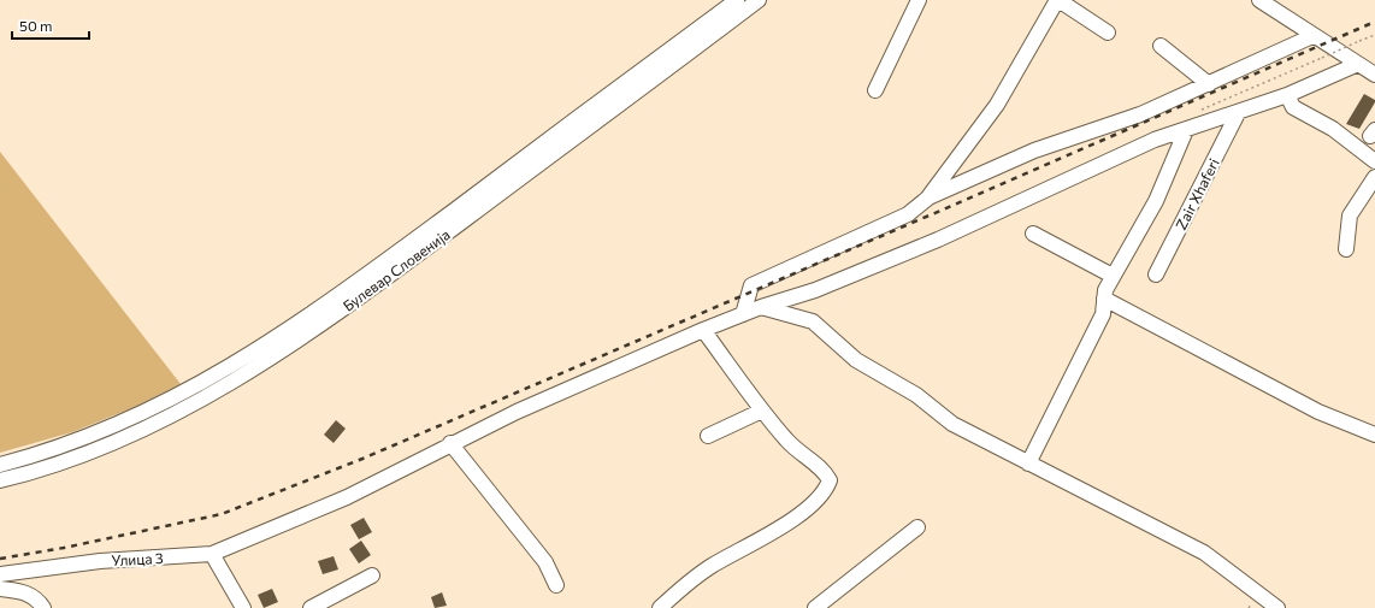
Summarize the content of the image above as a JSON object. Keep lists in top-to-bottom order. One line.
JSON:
{"streets":{"street":["Zair Xhaferi","Булевар Словенија","Улица 3"]},"crossings":[["Zair Xhaferi","Улица 3"]],"scale_bar":"50 m"}
